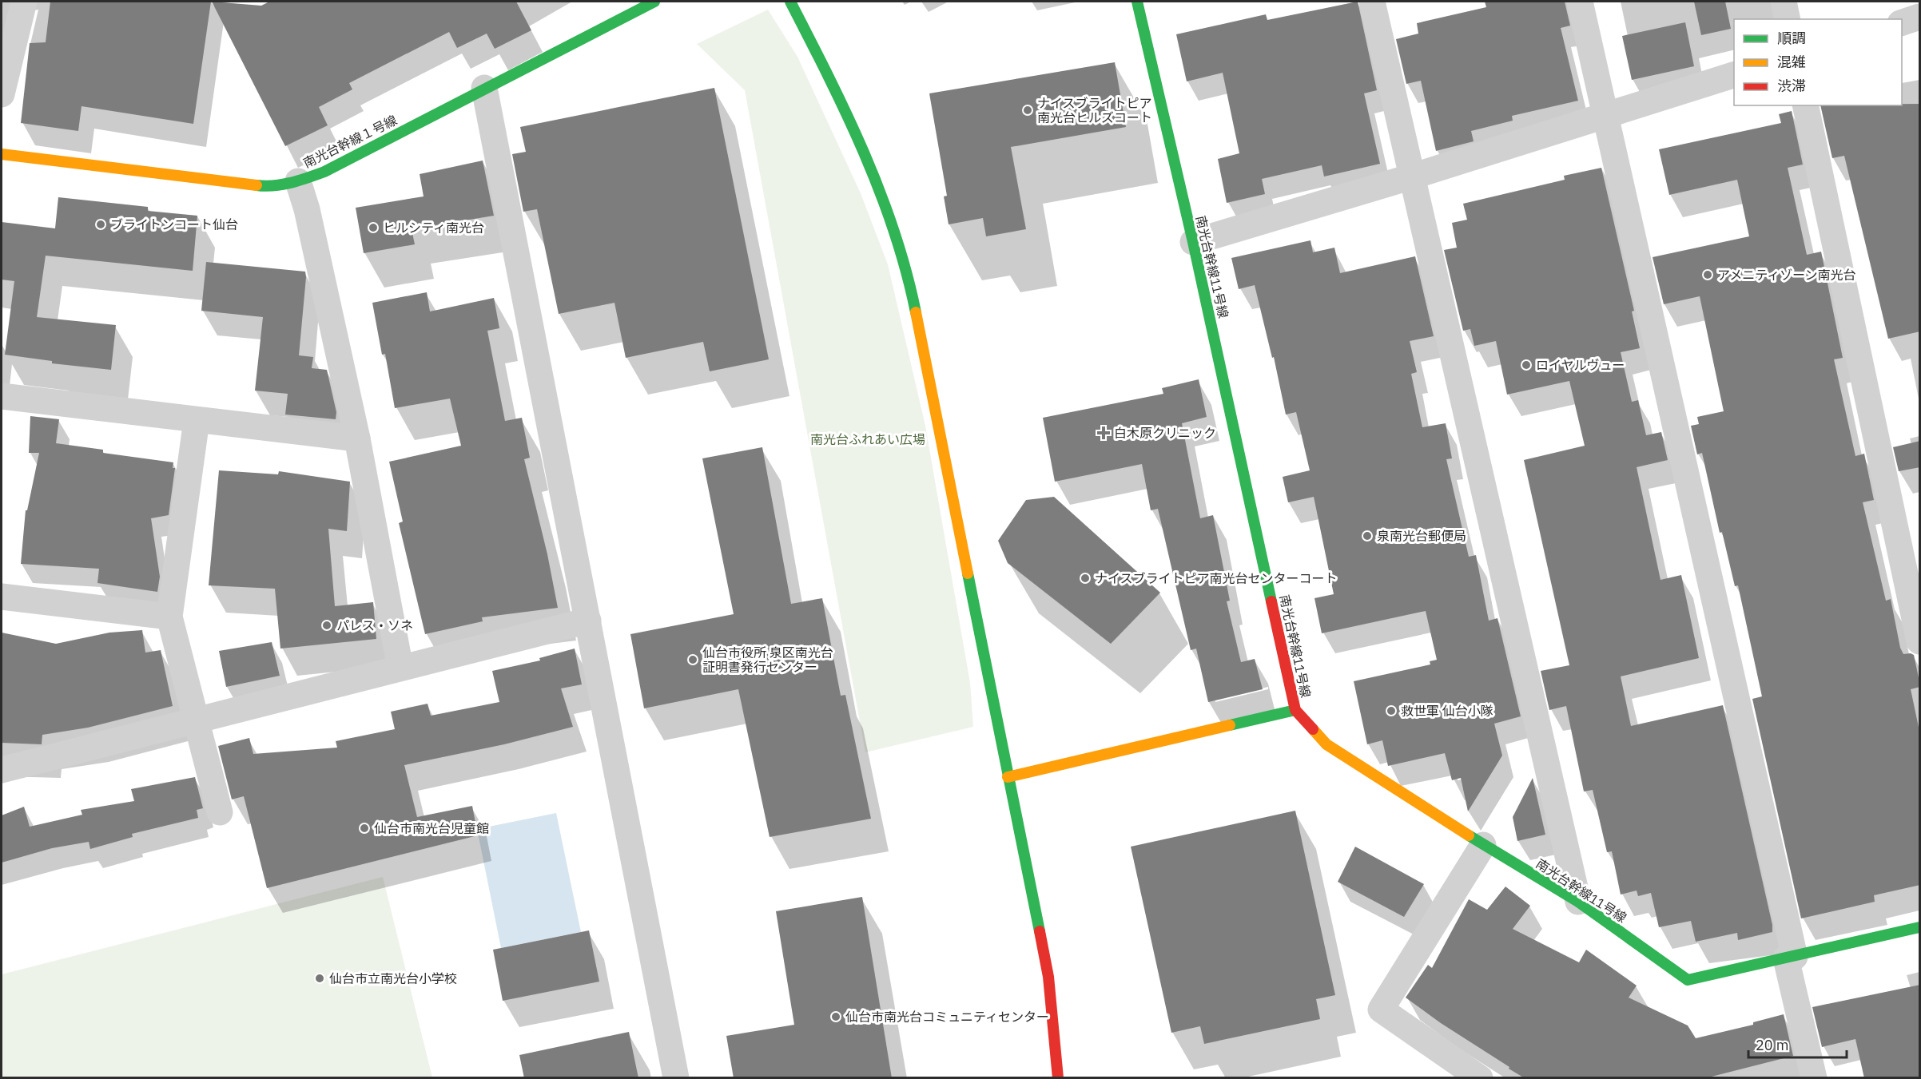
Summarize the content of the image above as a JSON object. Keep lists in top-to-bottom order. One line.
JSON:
{"streets":{"street":["南光台幹線１号線","南光台幹線11号線"]},"parks":["南光台ふれあい広場"],"places":{"other":["ナイスブライトピア 南光台ヒルズコート","ブライトンコート仙台","ヒルシティ南光台","アメニティゾーン南光台","ロイヤルヴュー","泉南光台郵便局","ナイスブライトピア南光台センターコート","パレス・ソネ","仙台市役所 泉区南光台 証明書発行センター","救世軍 仙台小隊","仙台市南光台児童館","仙台市立南光台小学校","仙台市南光台コミュニティセンター"],"health":["白木原クリニック"]},"legend":["順調","混雑","渋滞"],"scale_bar":"20 m"}
